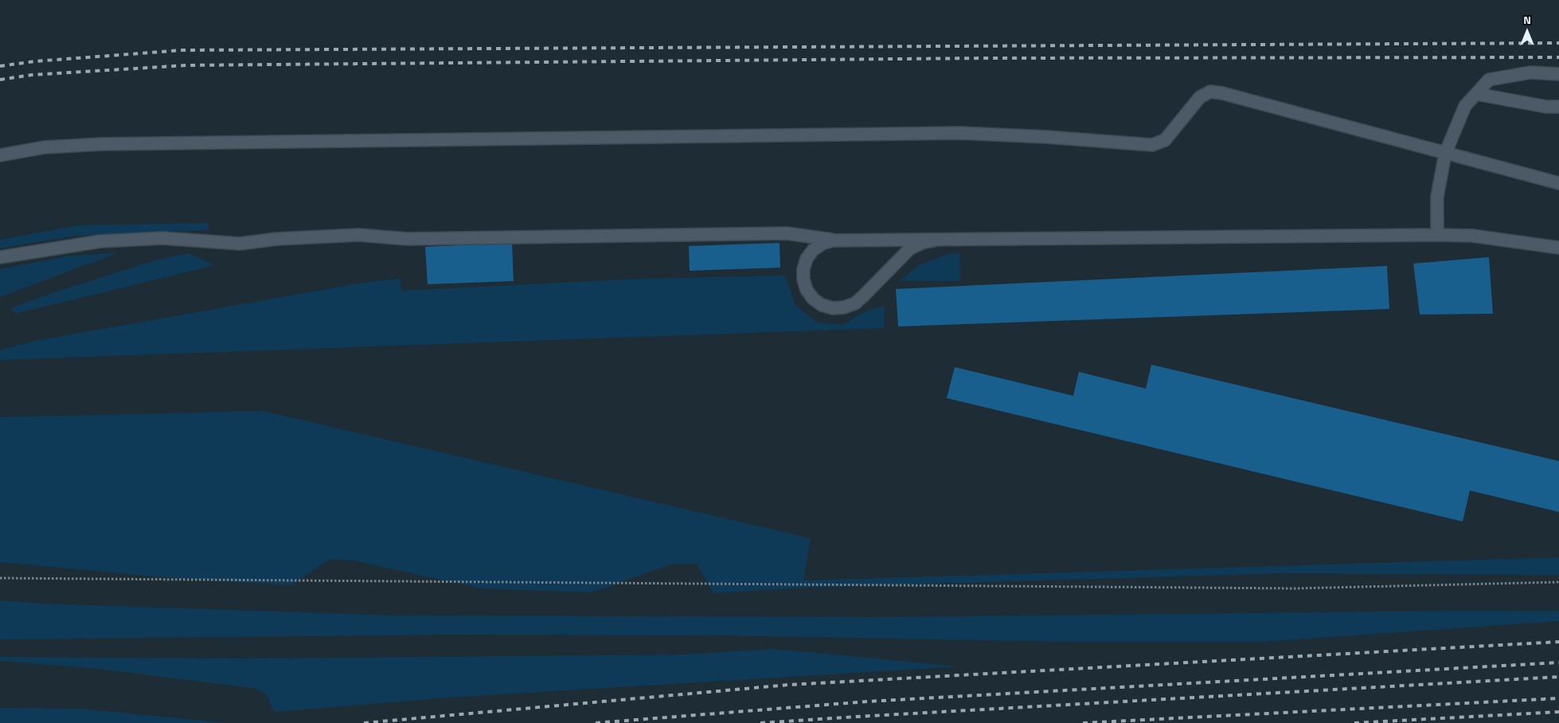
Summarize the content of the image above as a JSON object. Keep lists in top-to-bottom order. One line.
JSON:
{"north":"top"}
